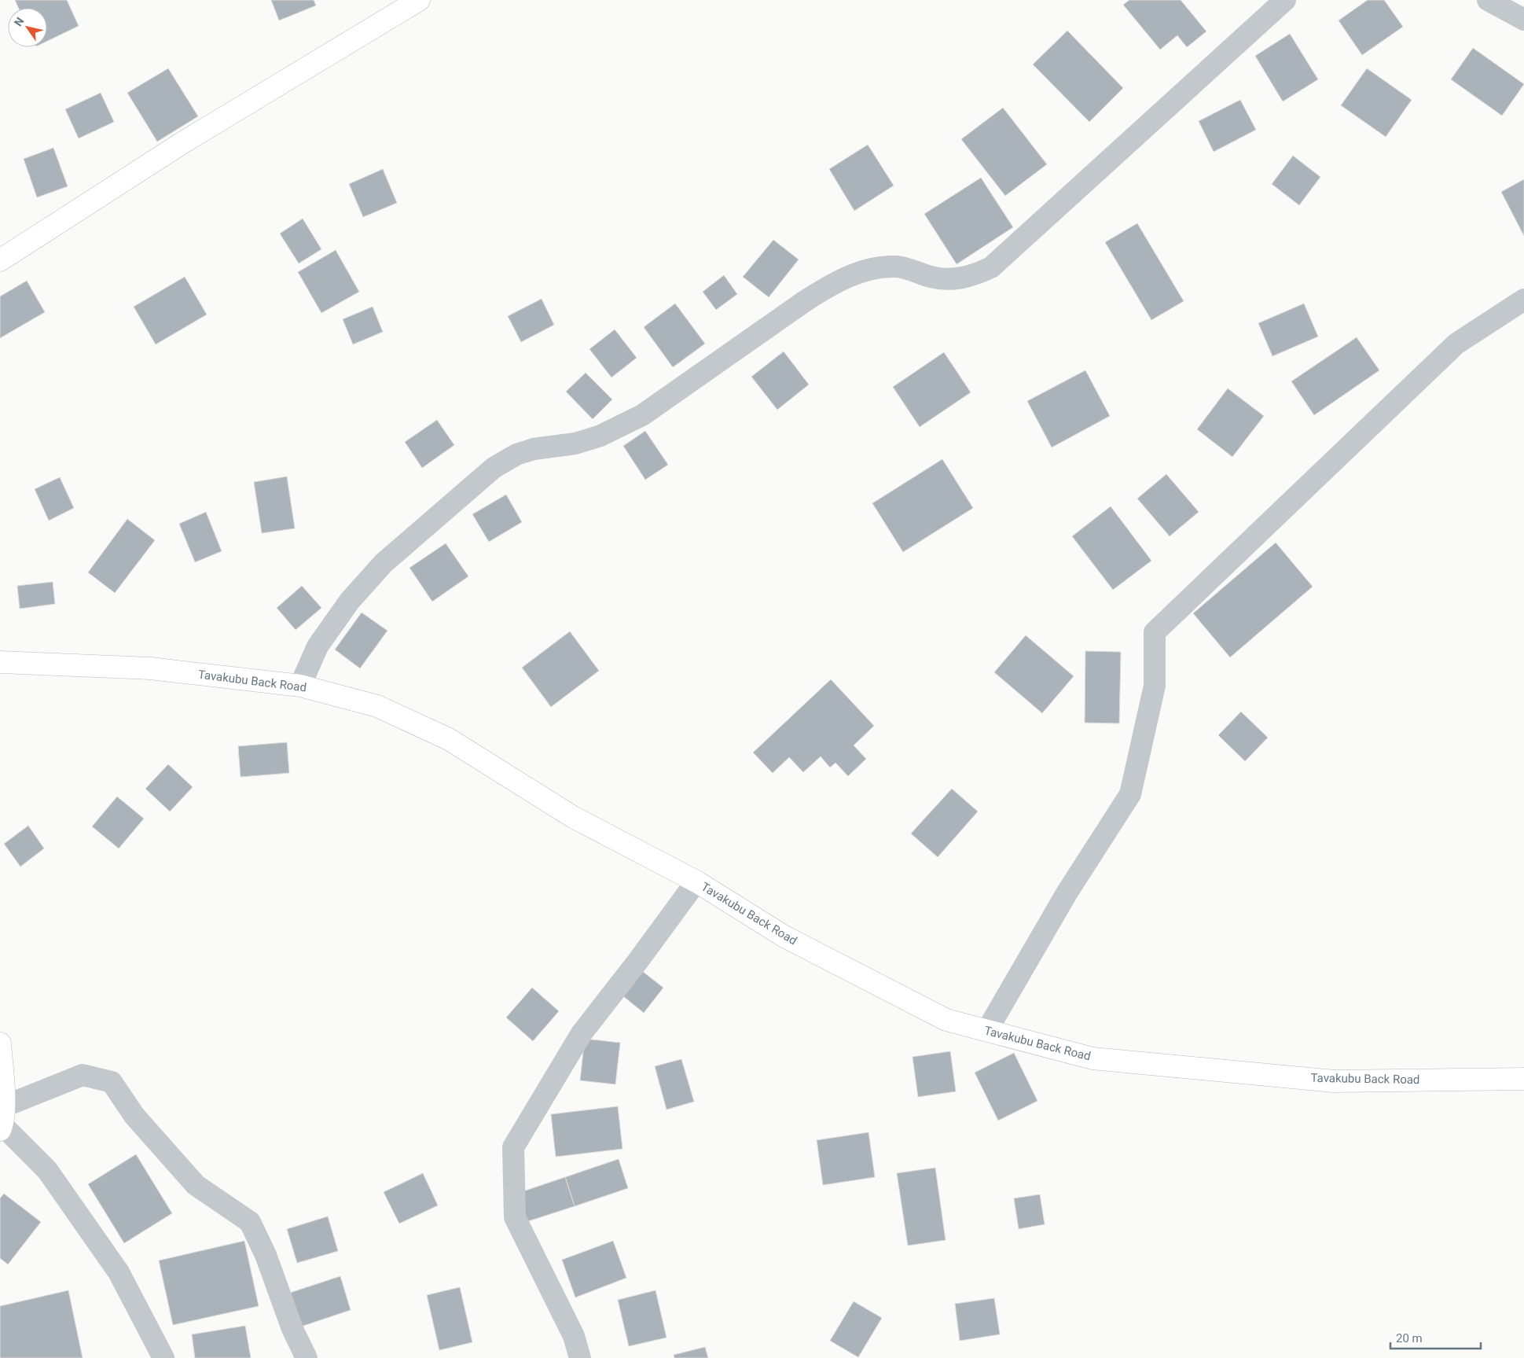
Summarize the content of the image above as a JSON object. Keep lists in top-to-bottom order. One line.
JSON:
{"streets":{"street":["Tavakubu Back Road"]},"scale_bar":"20 m","north":"top left"}
